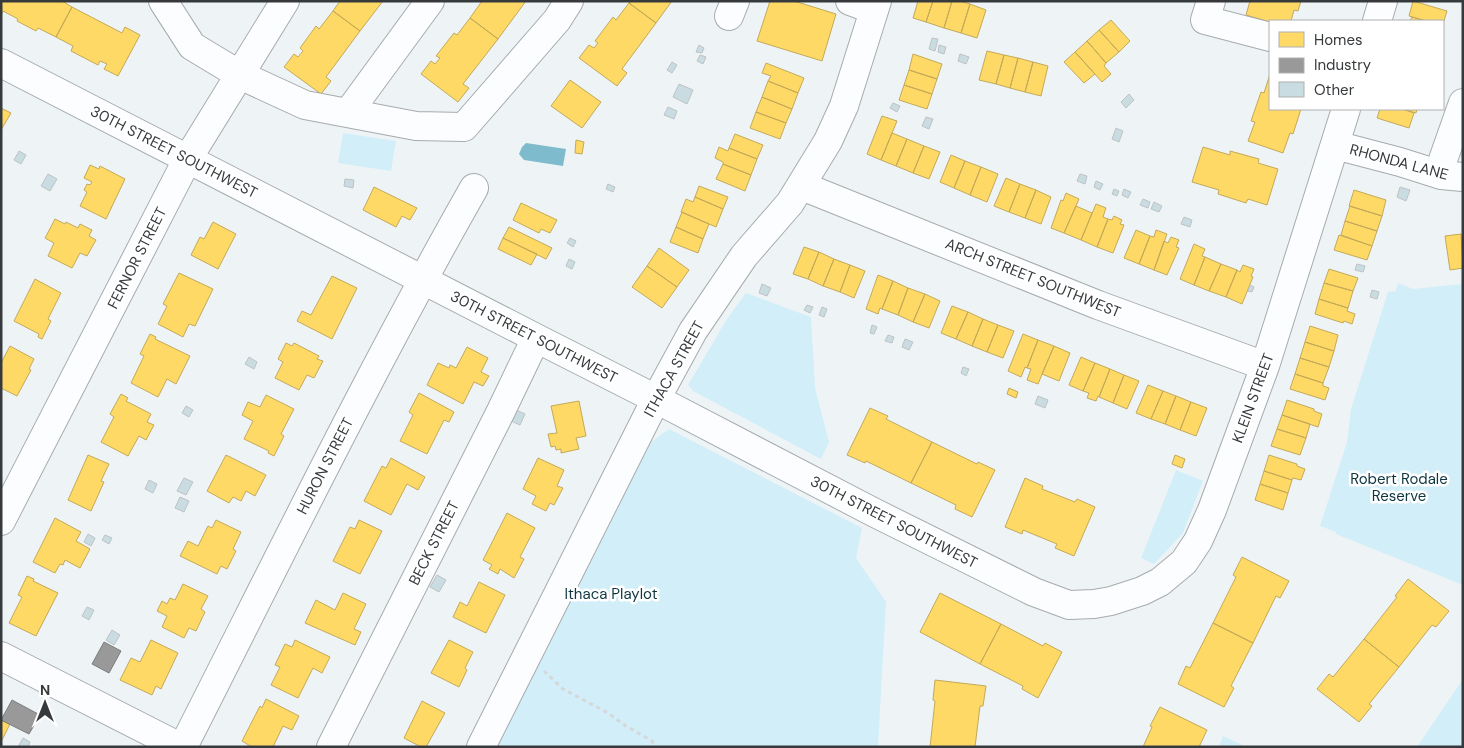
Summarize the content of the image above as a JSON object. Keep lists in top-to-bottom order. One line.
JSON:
{"streets":{"street":["30TH STREET SOUTHWEST","RHONDA LANE","FERNOR STREET","ARCH STREET SOUTHWEST","ITHACA STREET","KLEIN STREET","HURON STREET","BECK STREET"]},"crossings":[["30TH STREET SOUTHWEST","FERNOR STREET"],["30TH STREET SOUTHWEST","ITHACA STREET"],["30TH STREET SOUTHWEST","KLEIN STREET"],["30TH STREET SOUTHWEST","HURON STREET"],["30TH STREET SOUTHWEST","BECK STREET"],["RHONDA LANE","KLEIN STREET"],["ARCH STREET SOUTHWEST","ITHACA STREET"],["ARCH STREET SOUTHWEST","KLEIN STREET"]],"parks":["Robert Rodale Reserve","Ithaca Playlot"],"legend":["Homes","Industry","Other"],"north":"top"}
